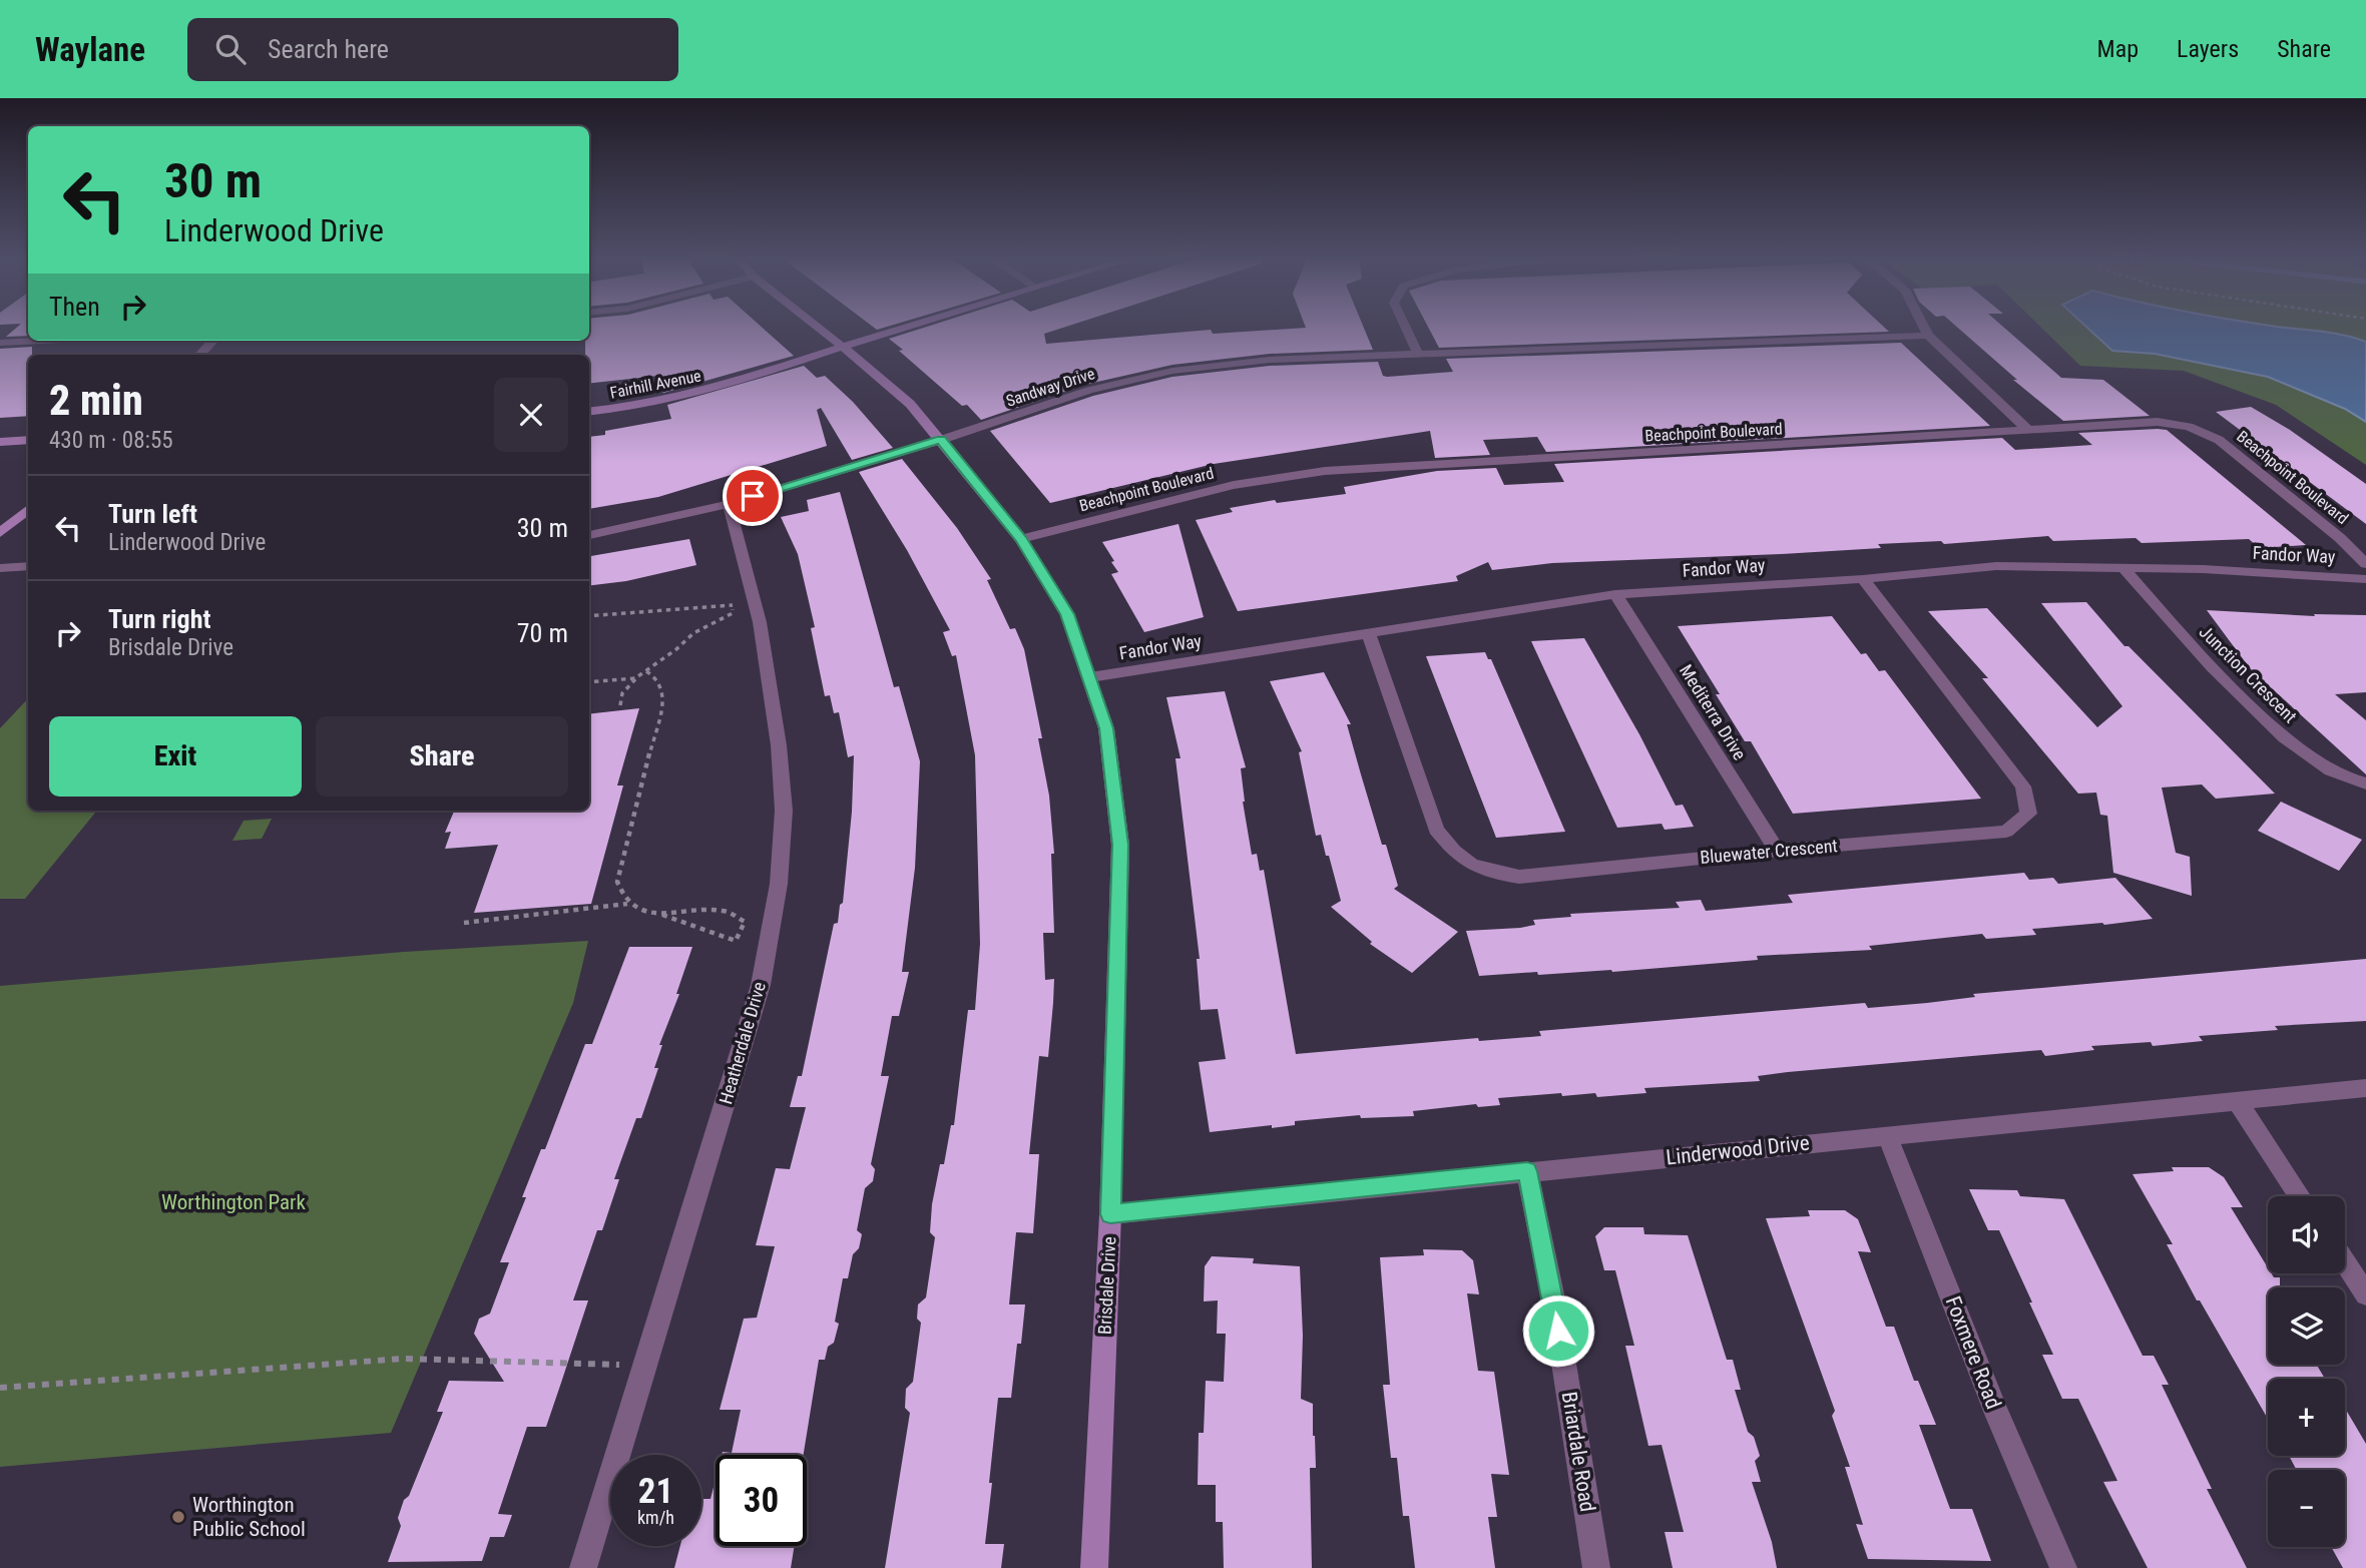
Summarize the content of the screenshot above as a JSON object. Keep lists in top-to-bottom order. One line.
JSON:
{"streets":{"street":["Fairhill Avenue","Sandway Drive","Beachpoint Boulevard","Fandor Way","Junction Crescent","Mediterra Drive","Bluewater Crescent","Heatherdale Drive","Linderwood Drive","Brisdale Drive","Foxmere Road","Briardale Road"]},"crossings":[["Fairhill Avenue","Brisdale Drive"],["Sandway Drive","Heatherdale Drive"],["Sandway Drive","Brisdale Drive"],["Beachpoint Boulevard","Brisdale Drive"],["Fandor Way","Junction Crescent"],["Fandor Way","Mediterra Drive"],["Fandor Way","Bluewater Crescent"],["Fandor Way","Brisdale Drive"],["Mediterra Drive","Bluewater Crescent"],["Linderwood Drive","Brisdale Drive"],["Linderwood Drive","Foxmere Road"],["Linderwood Drive","Briardale Road"]],"parks":["Worthington Park"],"places":["Worthington Public School"],"page":{"header":"Waylane","search":"Search here","nav":["Map","Layers","Share"],"turn":["30 m","Linderwood Drive"],"then":"Then","heading":["2 min","430 m · 08:55"],"list":[{"name":"Turn left","note":"Linderwood Drive","value":"30 m"},{"name":"Turn right","note":"Brisdale Drive","value":"70 m"}],"buttons":["Exit","Share"],"map_buttons":["+","−"],"speed":"21 km/h","limit":"30"}}
